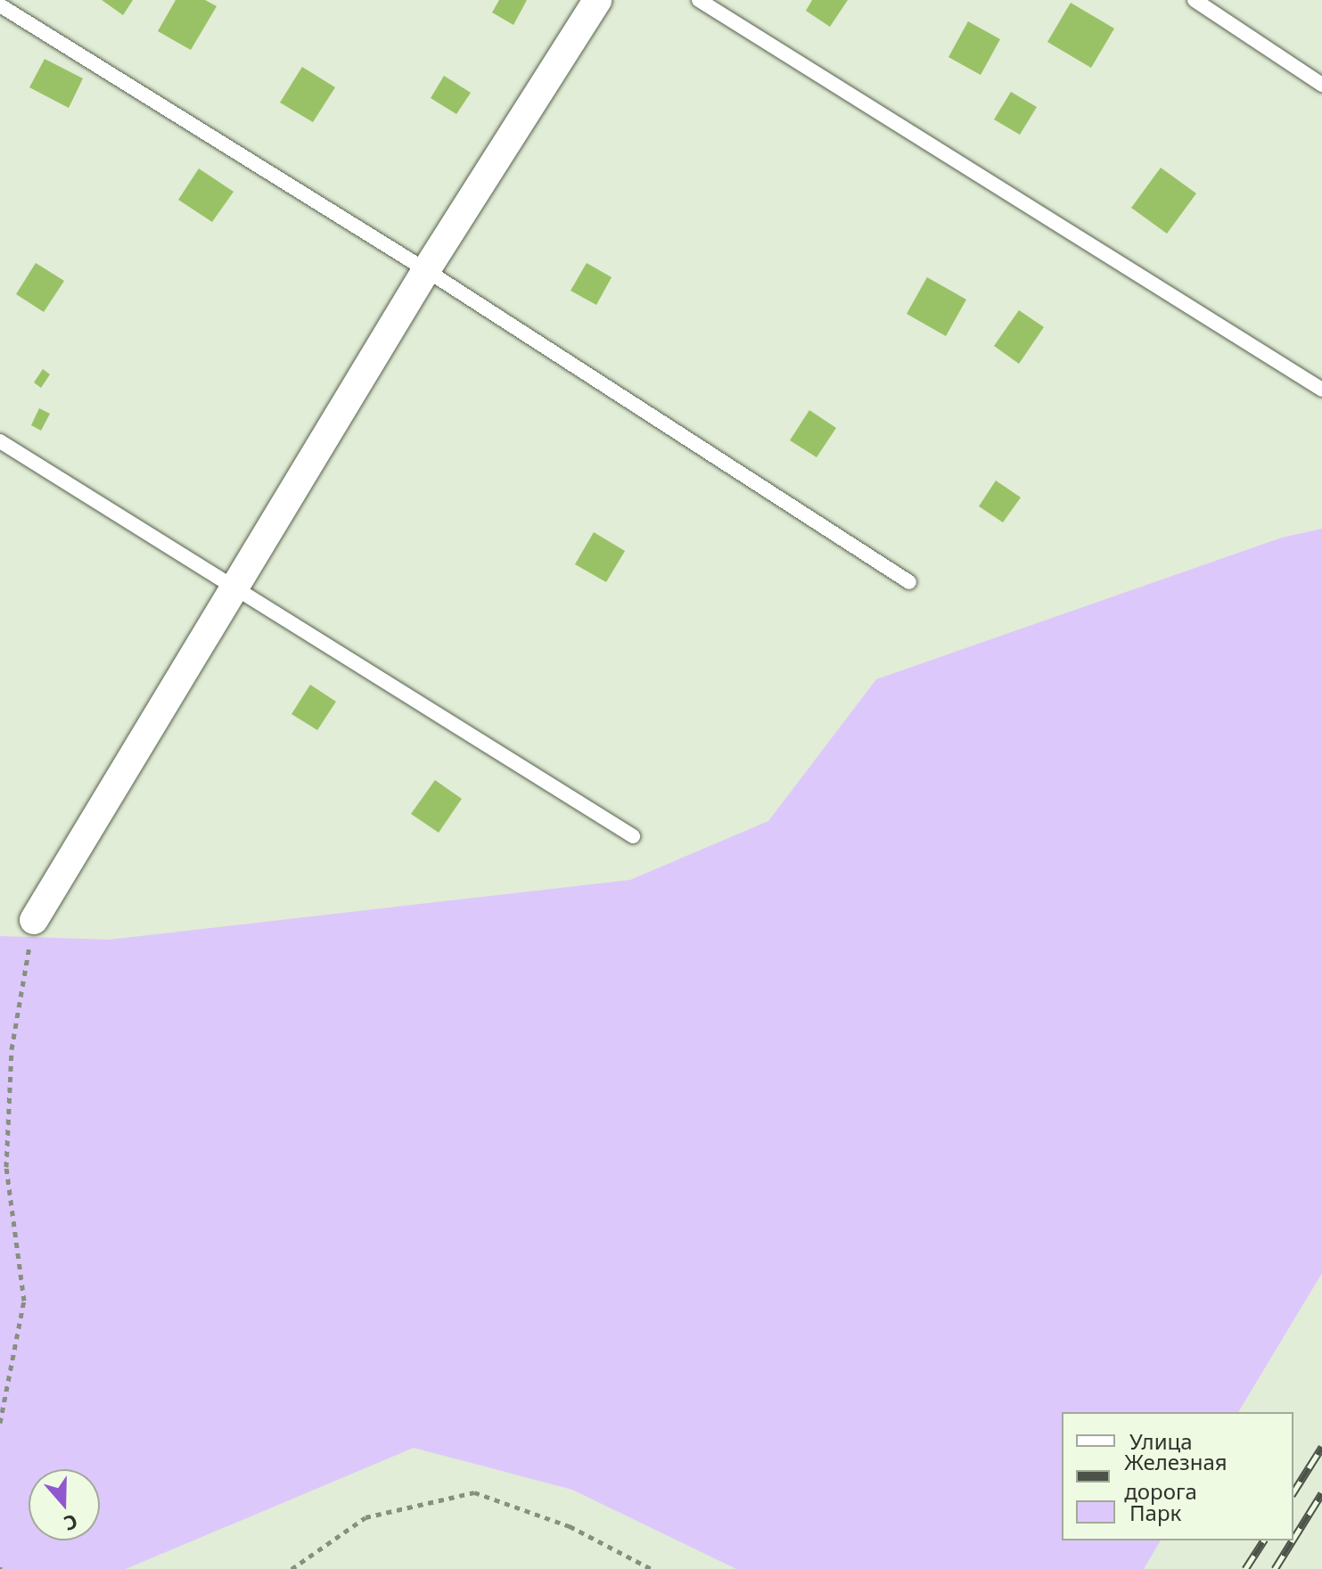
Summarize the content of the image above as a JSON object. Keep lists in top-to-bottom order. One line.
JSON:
{"legend":["Улица","Железная дорога","Парк"],"north":"bottom"}
